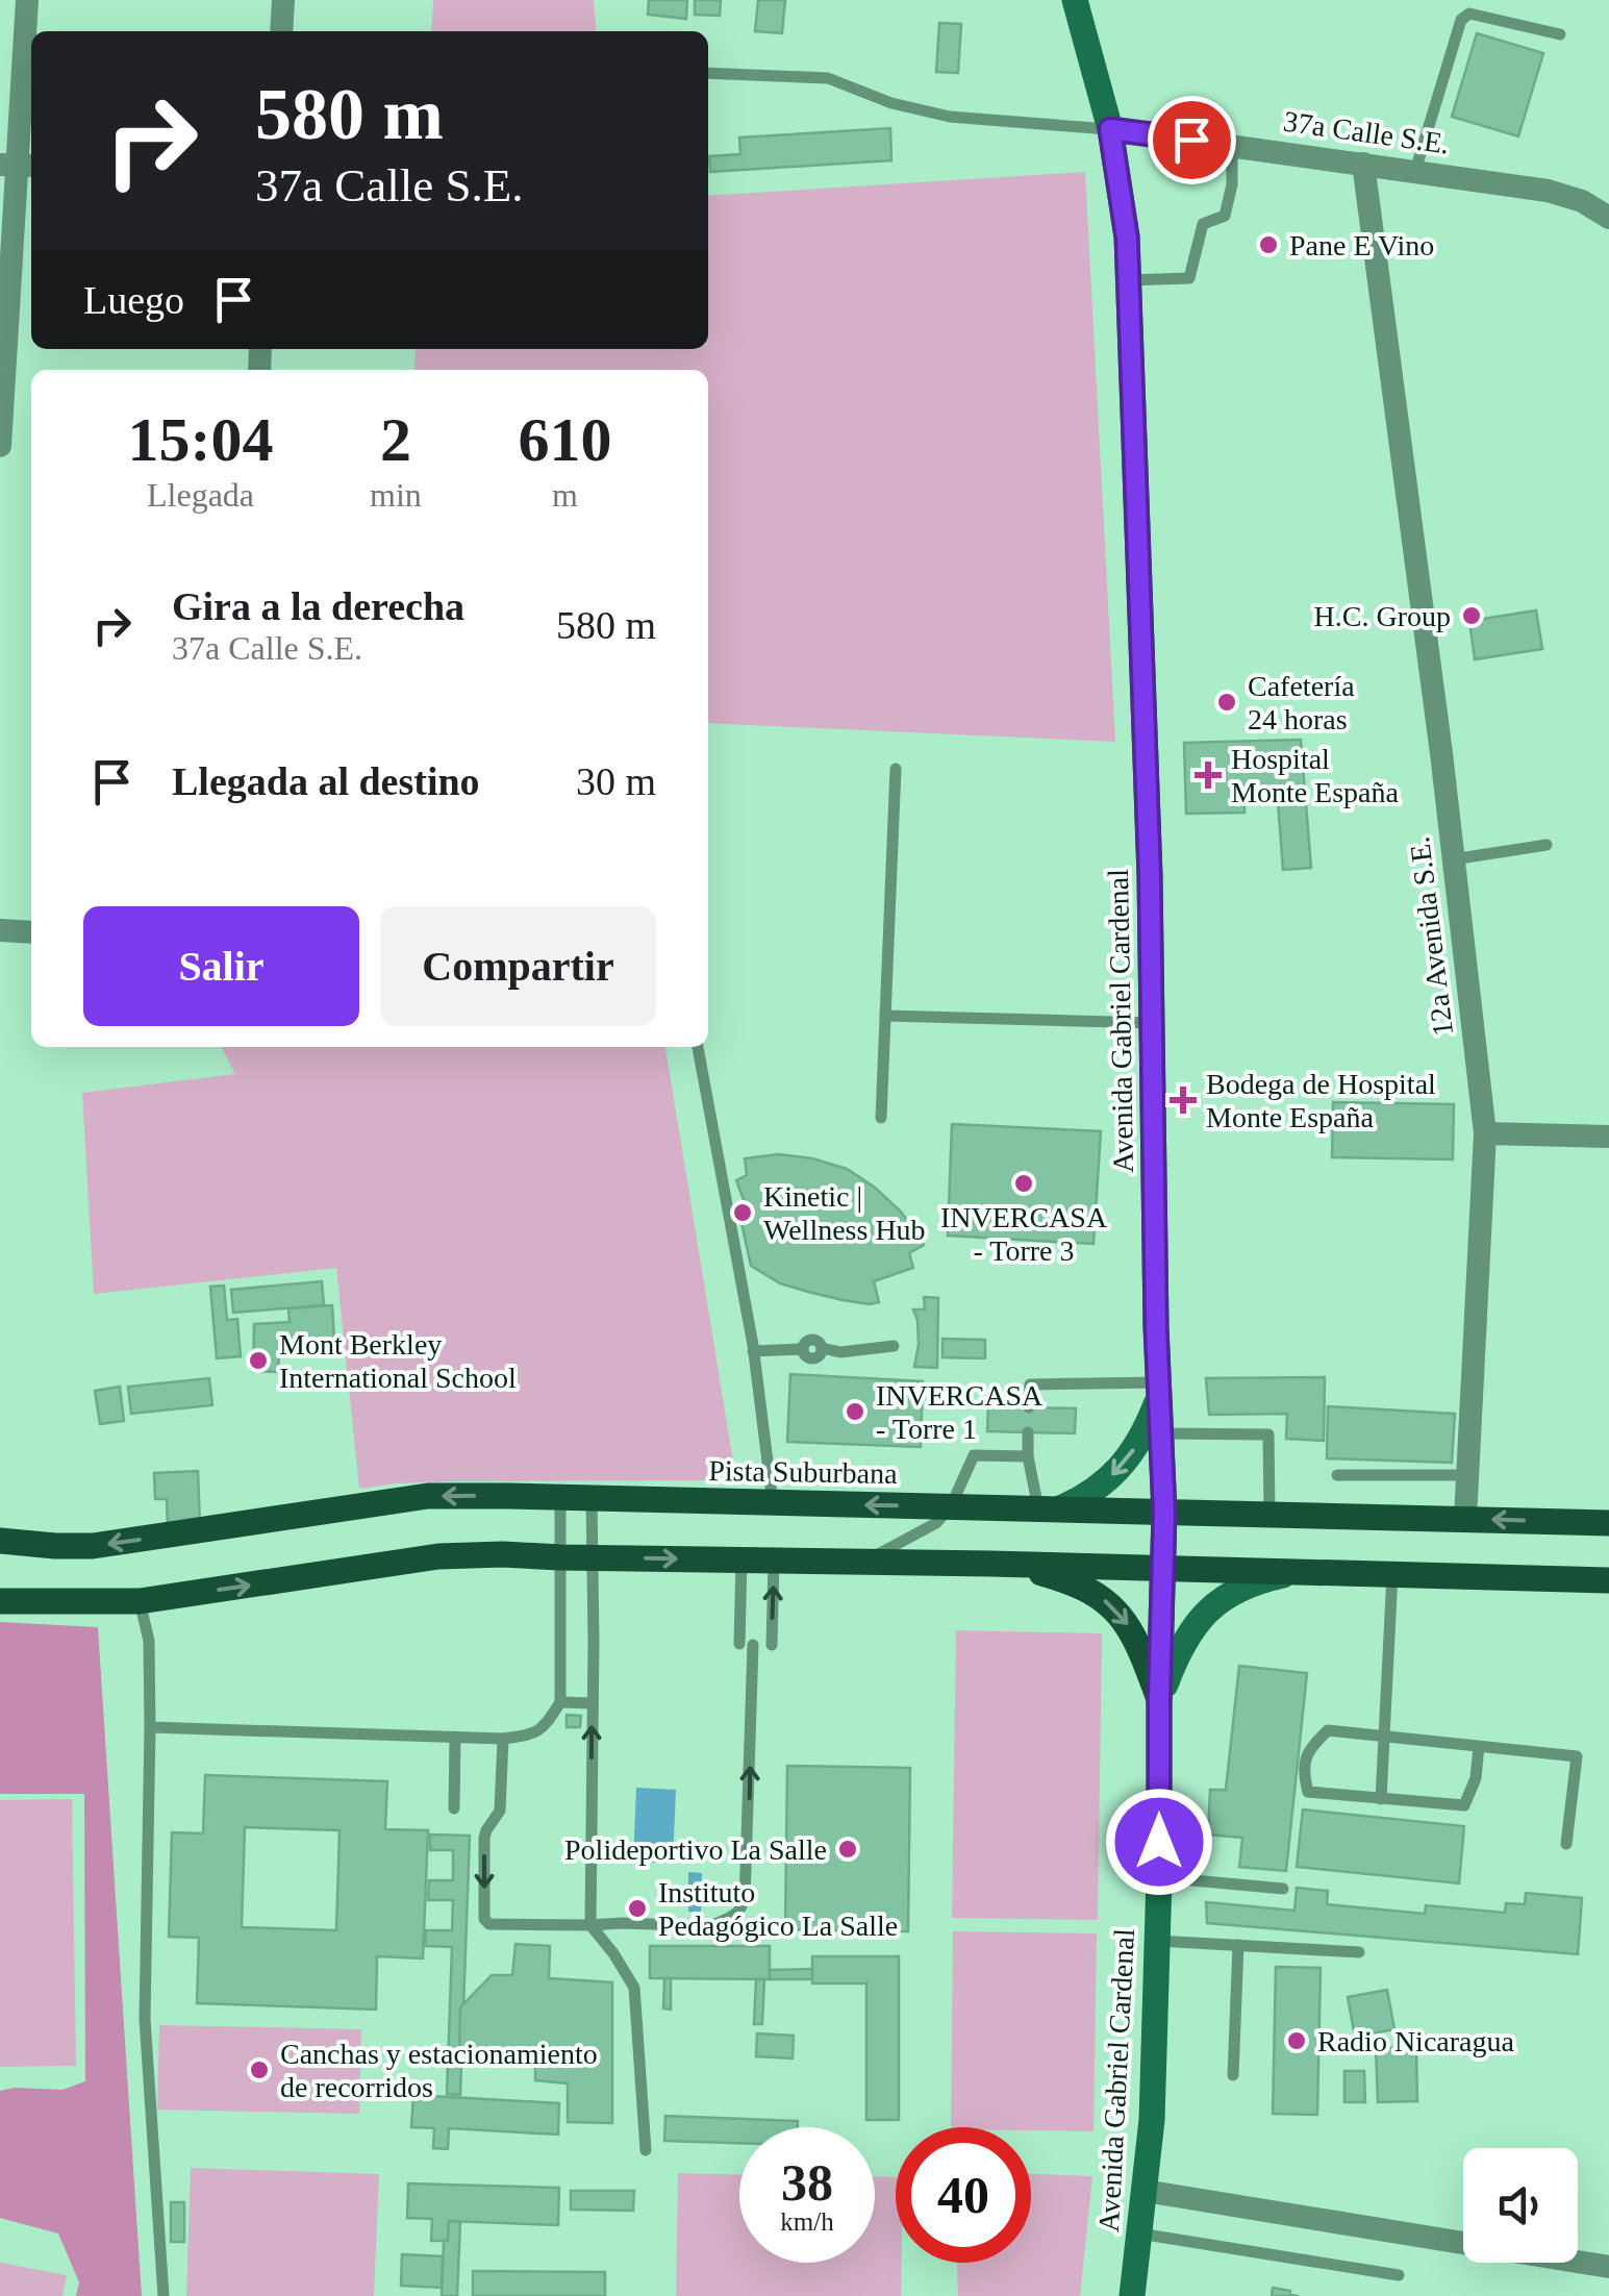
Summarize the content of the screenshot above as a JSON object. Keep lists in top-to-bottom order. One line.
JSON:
{"streets":{"main road":["Pista Suburbana"],"street":["37a Calle S.E.","12a Avenida S.E.","Avenida Gabriel Cardenal"]},"crossings":[["37a Calle S.E.","12a Avenida S.E."],["37a Calle S.E.","Avenida Gabriel Cardenal"],["12a Avenida S.E.","Pista Suburbana"],["Avenida Gabriel Cardenal","Pista Suburbana"]],"places":{"other":["Pane E Vino","H.C. Group","Cafetería 24 horas","INVERCASA - Torre 3","Kinetic | Wellness Hub","Mont Berkley International School","INVERCASA - Torre 1","Polideportivo La Salle","Instituto Pedagógico La Salle","Radio Nicaragua","Canchas y estacionamiento de recorridos"],"health":["Hospital Monte España","Bodega de Hospital Monte España"]},"page":{"turn":["580 m","37a Calle S.E."],"then":"Luego","eta":["15:04","Llegada","2","min","610","m"],"list":[{"name":"Gira a la derecha","note":"37a Calle S.E.","value":"580 m"},{"name":"Llegada al destino","value":"30 m"}],"buttons":["Salir","Compartir"],"speed":"38 km/h","limit":"40"}}
